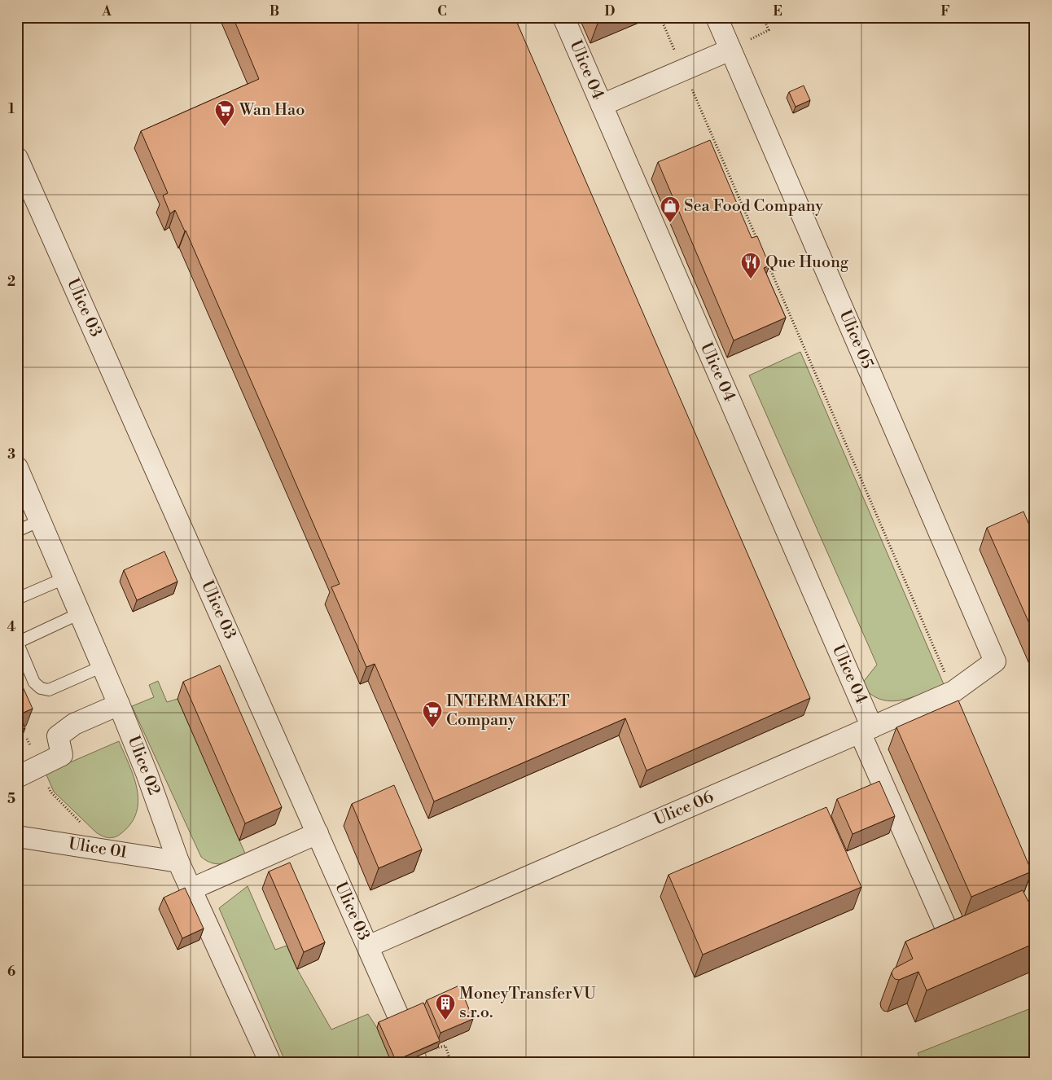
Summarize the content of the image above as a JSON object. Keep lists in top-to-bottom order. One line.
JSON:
{"streets":{"street":["Ulice 04","Ulice 03","Ulice 05","Ulice 02","Ulice 06","Ulice 01"]},"crossings":[["Ulice 04","Ulice 06"],["Ulice 03","Ulice 06"],["Ulice 05","Ulice 06"],["Ulice 02","Ulice 01"]],"places":{"supermarket":["Wan Hao","INTERMARKET Company"],"shop":["Sea Food Company"],"restaurant":["Que Huong"],"building":["MoneyTransferVU s.r.o."]},"grid":{"columns":["A","B","C","D","E","F"],"rows":["1","2","3","4","5","6"]}}
